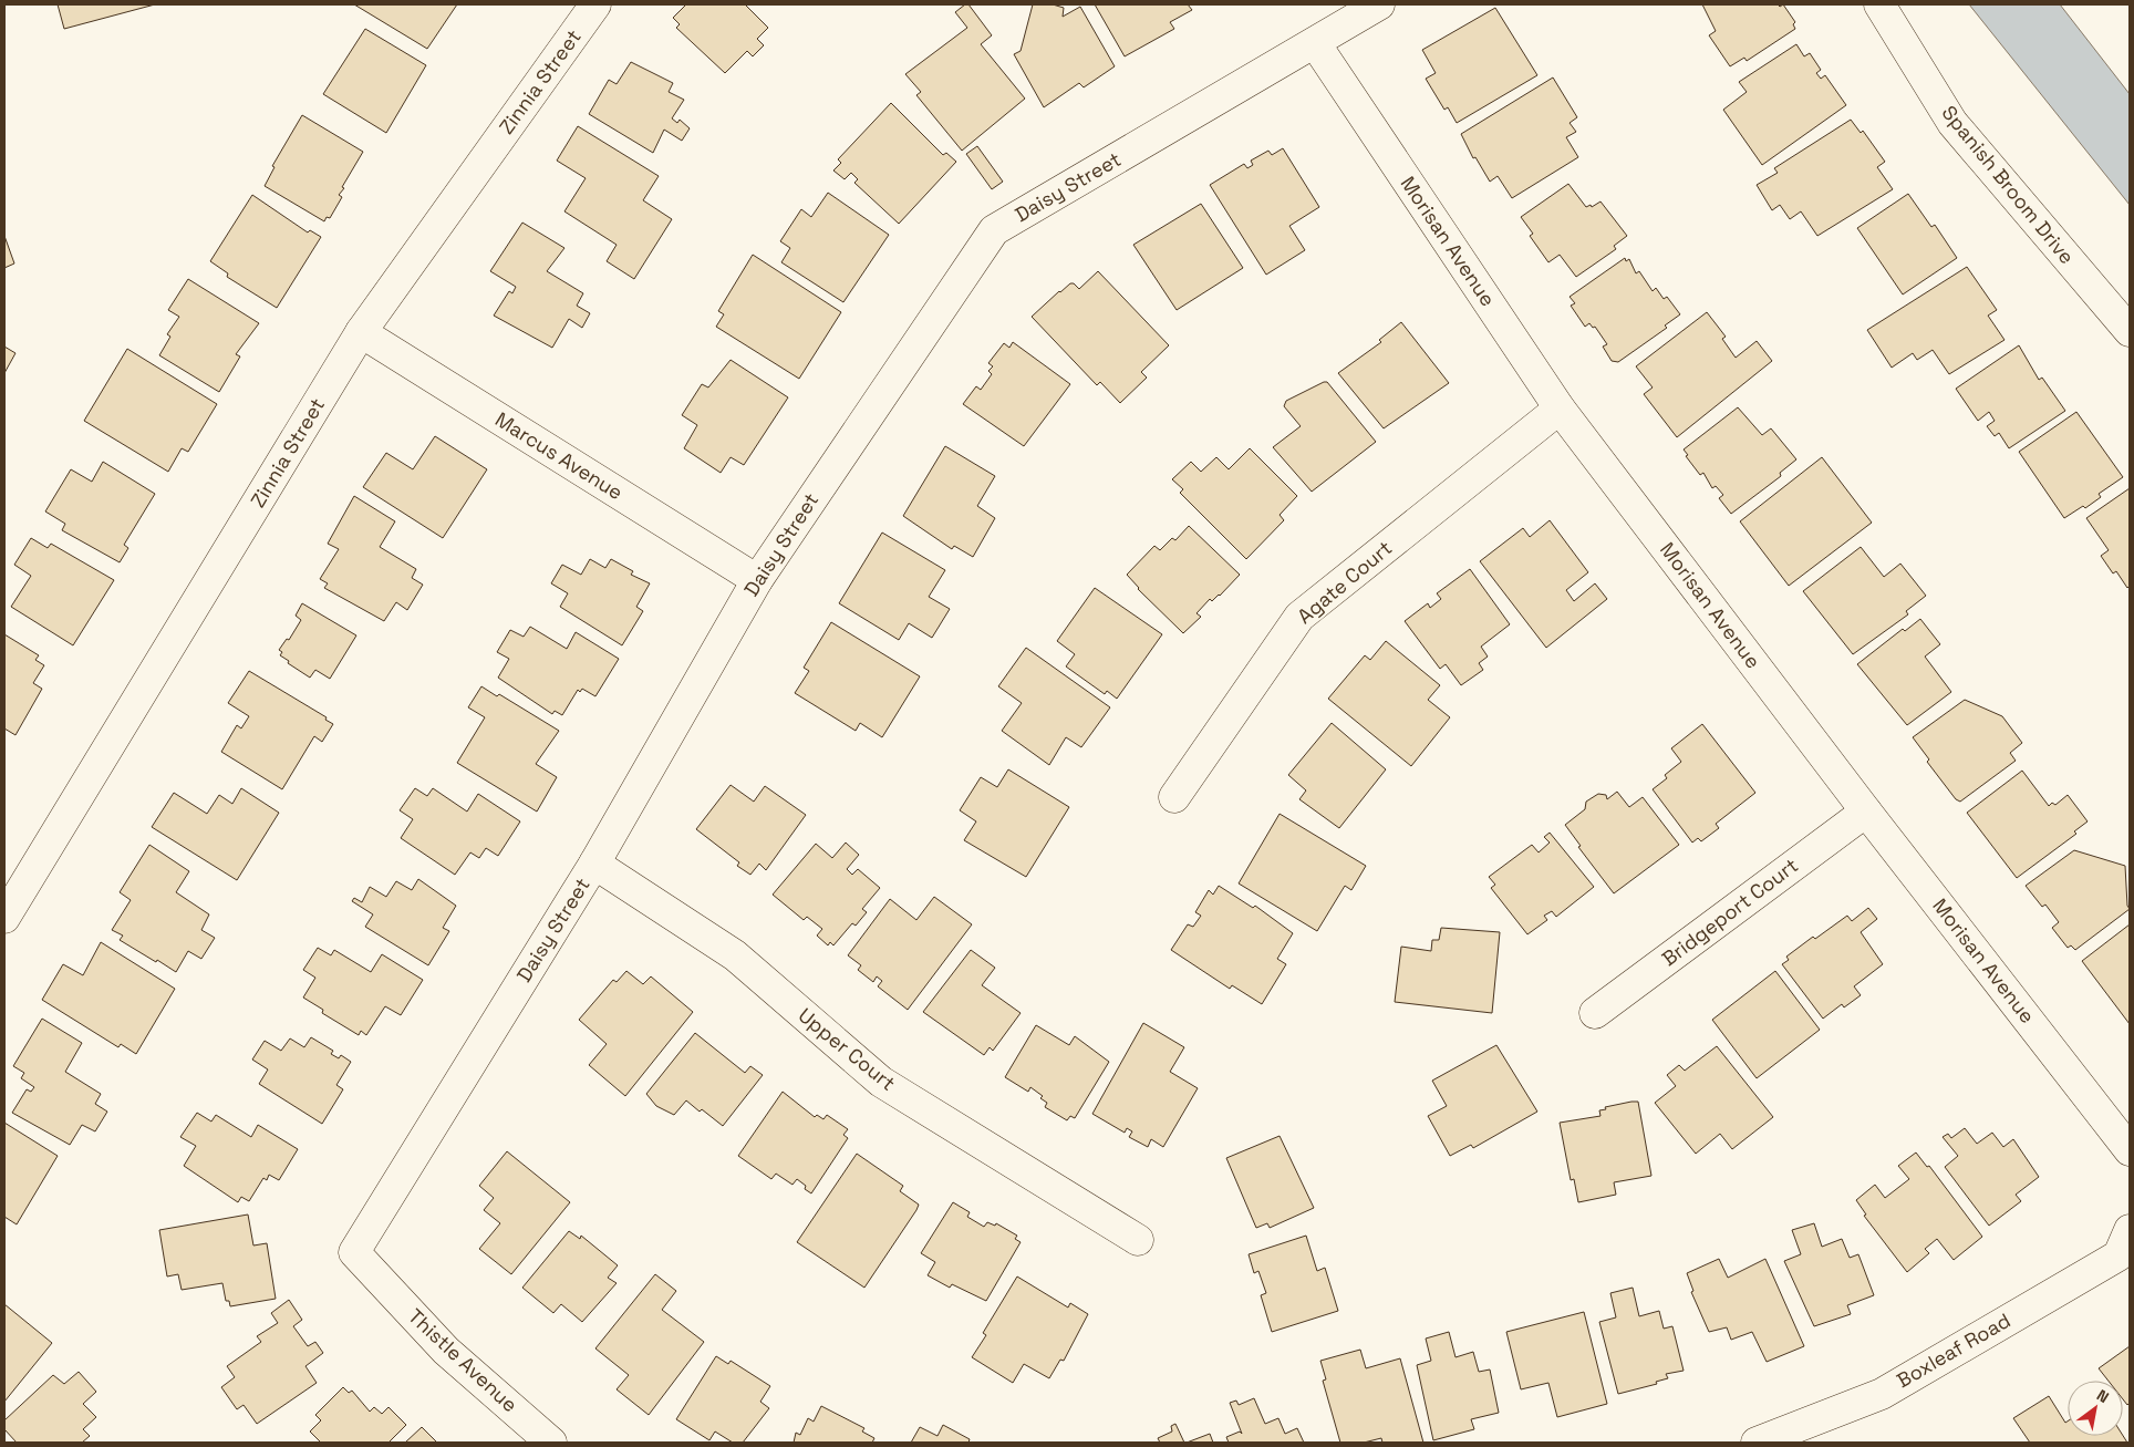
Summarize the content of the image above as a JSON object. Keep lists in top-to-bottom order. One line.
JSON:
{"streets":{"street":["Zinnia Street","Spanish Broom Drive","Daisy Street","Morisan Avenue","Marcus Avenue","Agate Court","Bridgeport Court","Upper Court","Boxleaf Road","Thistle Avenue"]},"crossings":[["Zinnia Street","Marcus Avenue"],["Daisy Street","Morisan Avenue"],["Daisy Street","Marcus Avenue"],["Daisy Street","Upper Court"],["Daisy Street","Thistle Avenue"],["Morisan Avenue","Agate Court"],["Morisan Avenue","Bridgeport Court"]],"north":"top right"}
